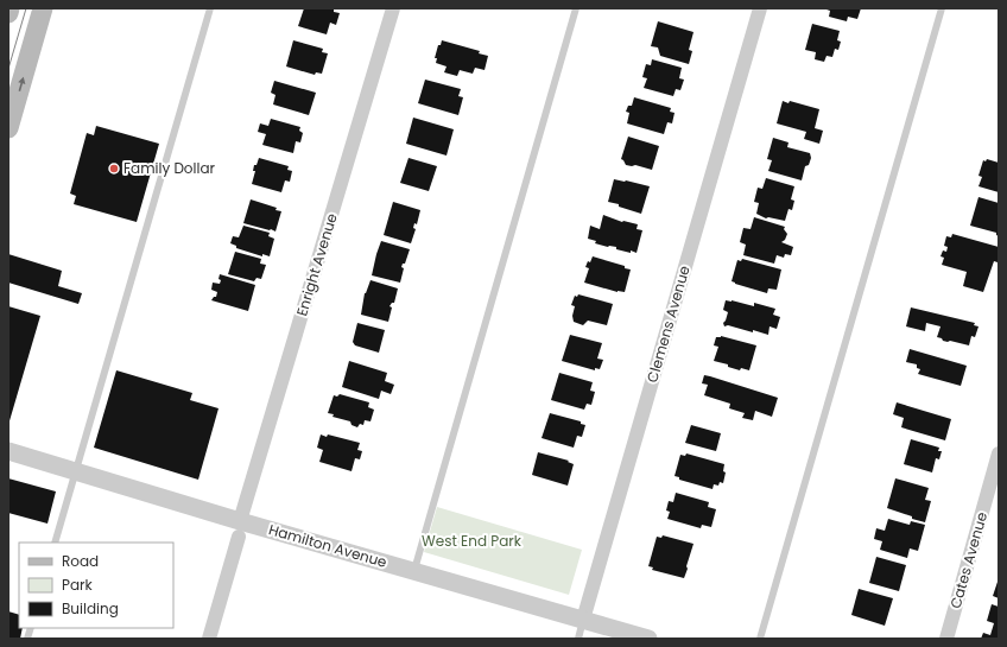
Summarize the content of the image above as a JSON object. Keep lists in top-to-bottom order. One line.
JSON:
{"streets":{"street":["Enright Avenue","Clemens Avenue","Hamilton Avenue","Cates Avenue"]},"crossings":[["Enright Avenue","Hamilton Avenue"],["Clemens Avenue","Hamilton Avenue"]],"parks":["West End Park"],"places":["Family Dollar"],"legend":["Road","Park","Building"]}
